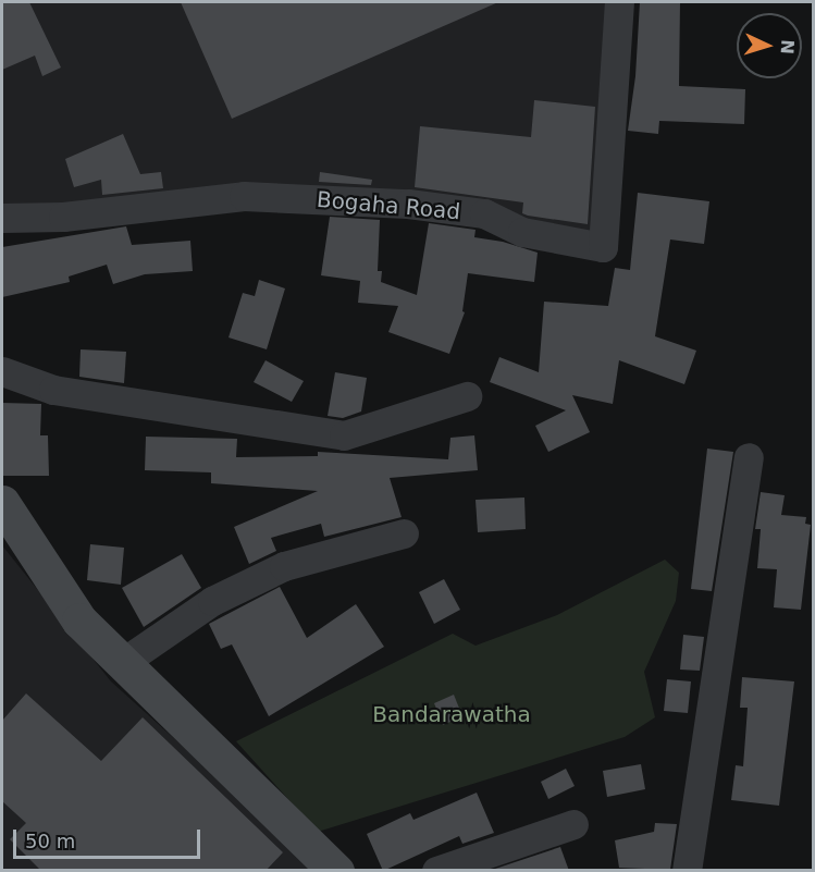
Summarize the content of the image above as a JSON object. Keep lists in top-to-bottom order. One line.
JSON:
{"streets":{"street":["Bogaha Road"]},"parks":["Bandarawatha"],"scale_bar":"50 m","north":"right"}
